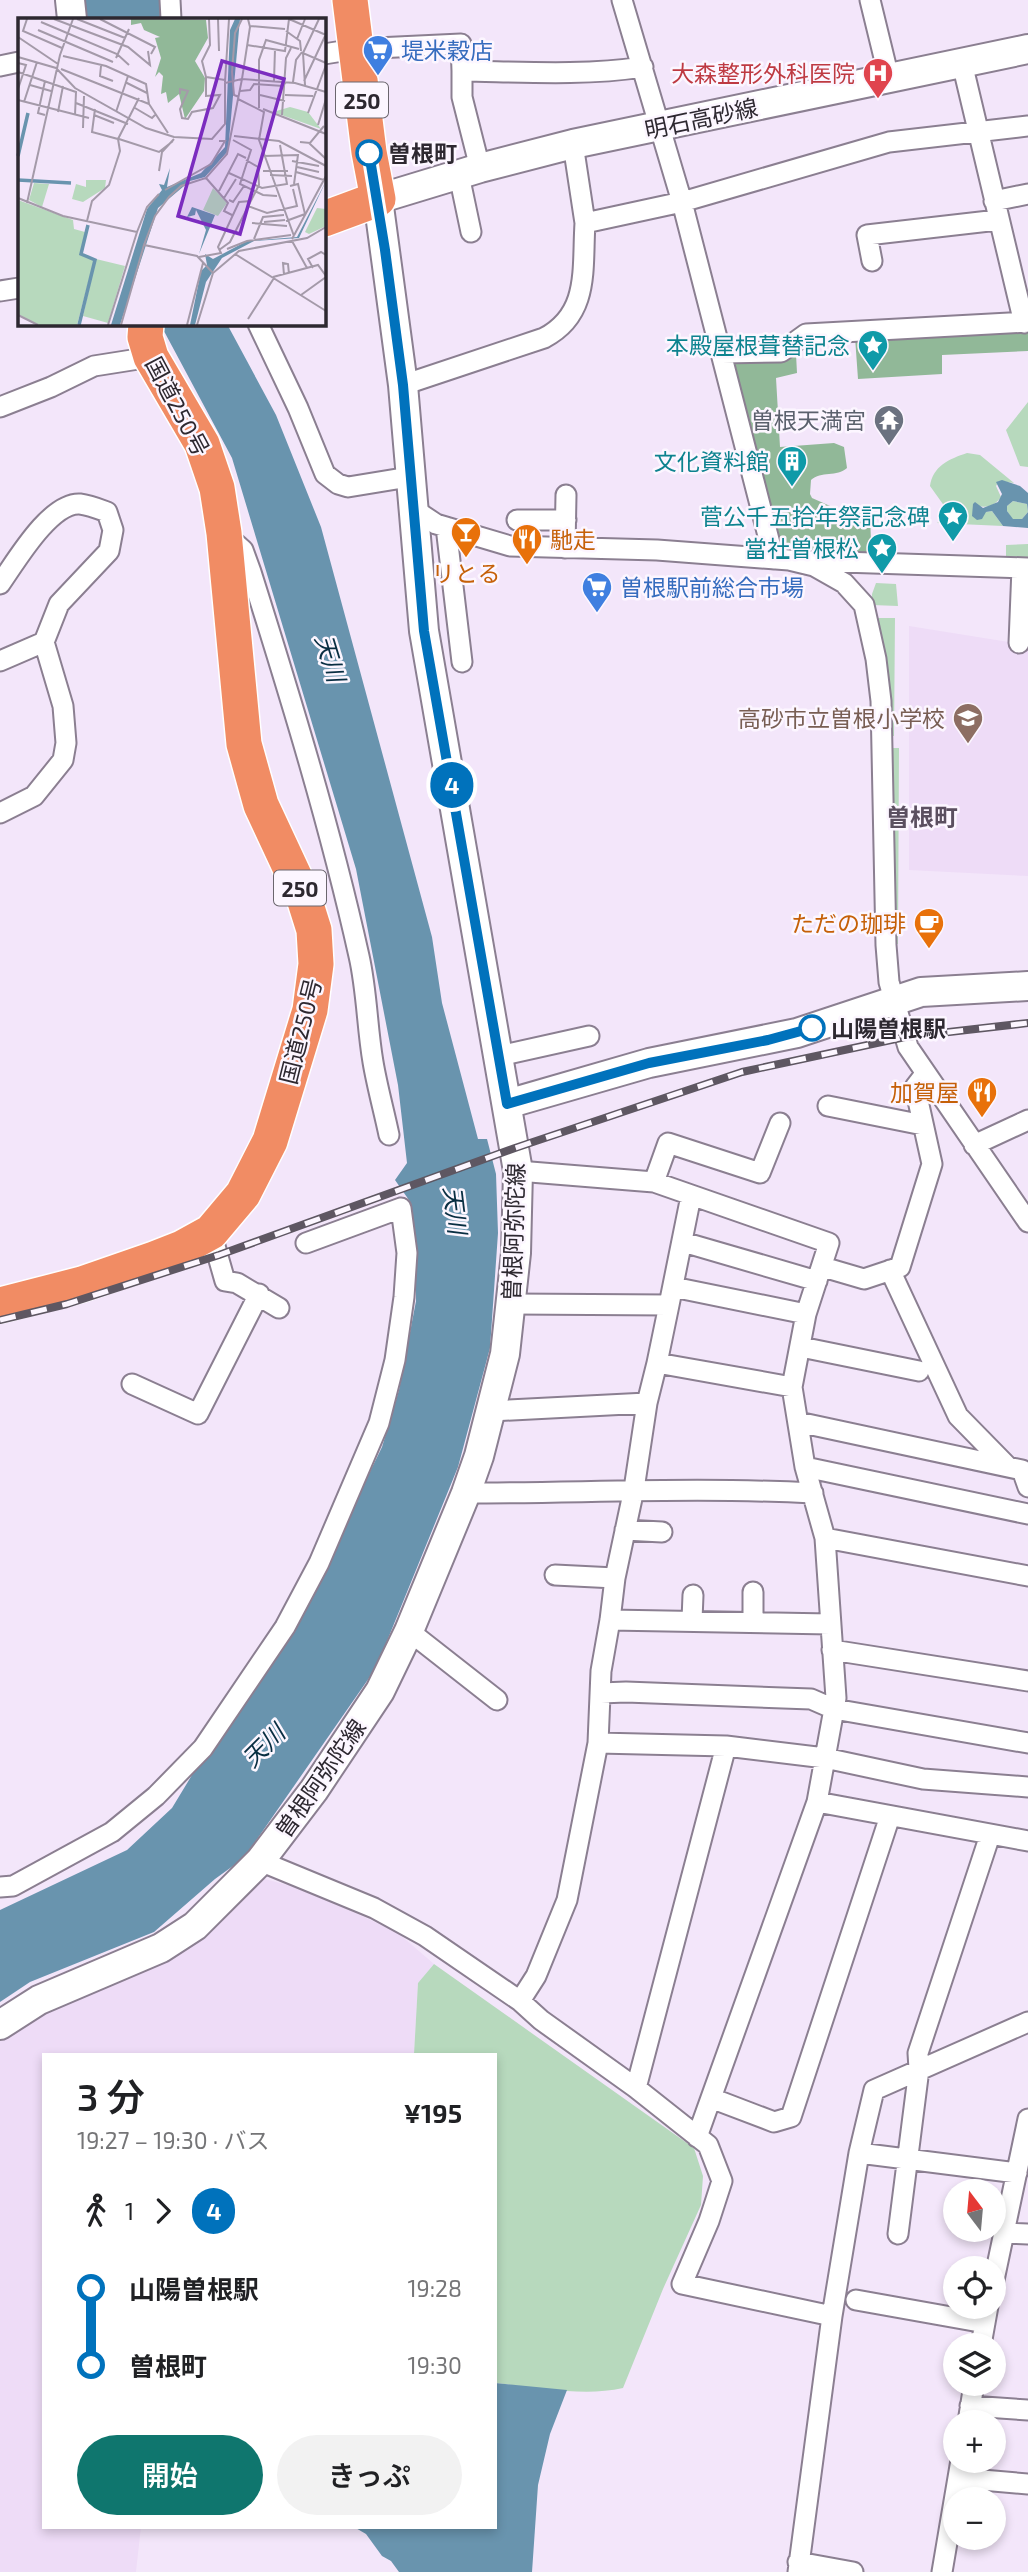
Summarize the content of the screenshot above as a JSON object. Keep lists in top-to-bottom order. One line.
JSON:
{"streets":{"highway":["250","国道250号"],"main road":["明石高砂線","曽根阿弥陀線"]},"crossings":[["250","明石高砂線"],["250","曽根阿弥陀線"],["明石高砂線","曽根阿弥陀線"]],"districts":["曽根町"],"water":["天川"],"places":{"supermarket":["堤米穀店","曽根駅前総合市場"],"hospital":["大森整形外科医院"],"other":["曽根町","山陽曽根駅"],"place":["本殿屋根葺替記念","菅公千五拾年祭記念碑","當社曽根松"],"temple":["曽根天満宮"],"building":["文化資料館"],"bar":["リとる"],"restaurant":["馳走","加賀屋"],"school or university":["高砂市立曽根小学校"],"cafe":["ただの珈琲"]},"lines":["bus line 4"],"north":"top","page":{"on_map":"4","heading":["3 分","19:27 – 19:30 · バス","¥195"],"legs":["1","4"],"map_buttons":["+","−"],"list":[{"name":"山陽曽根駅","value":"19:28"},{"name":"曽根町","value":"19:30"}],"buttons":["開始","きっぷ"]}}
